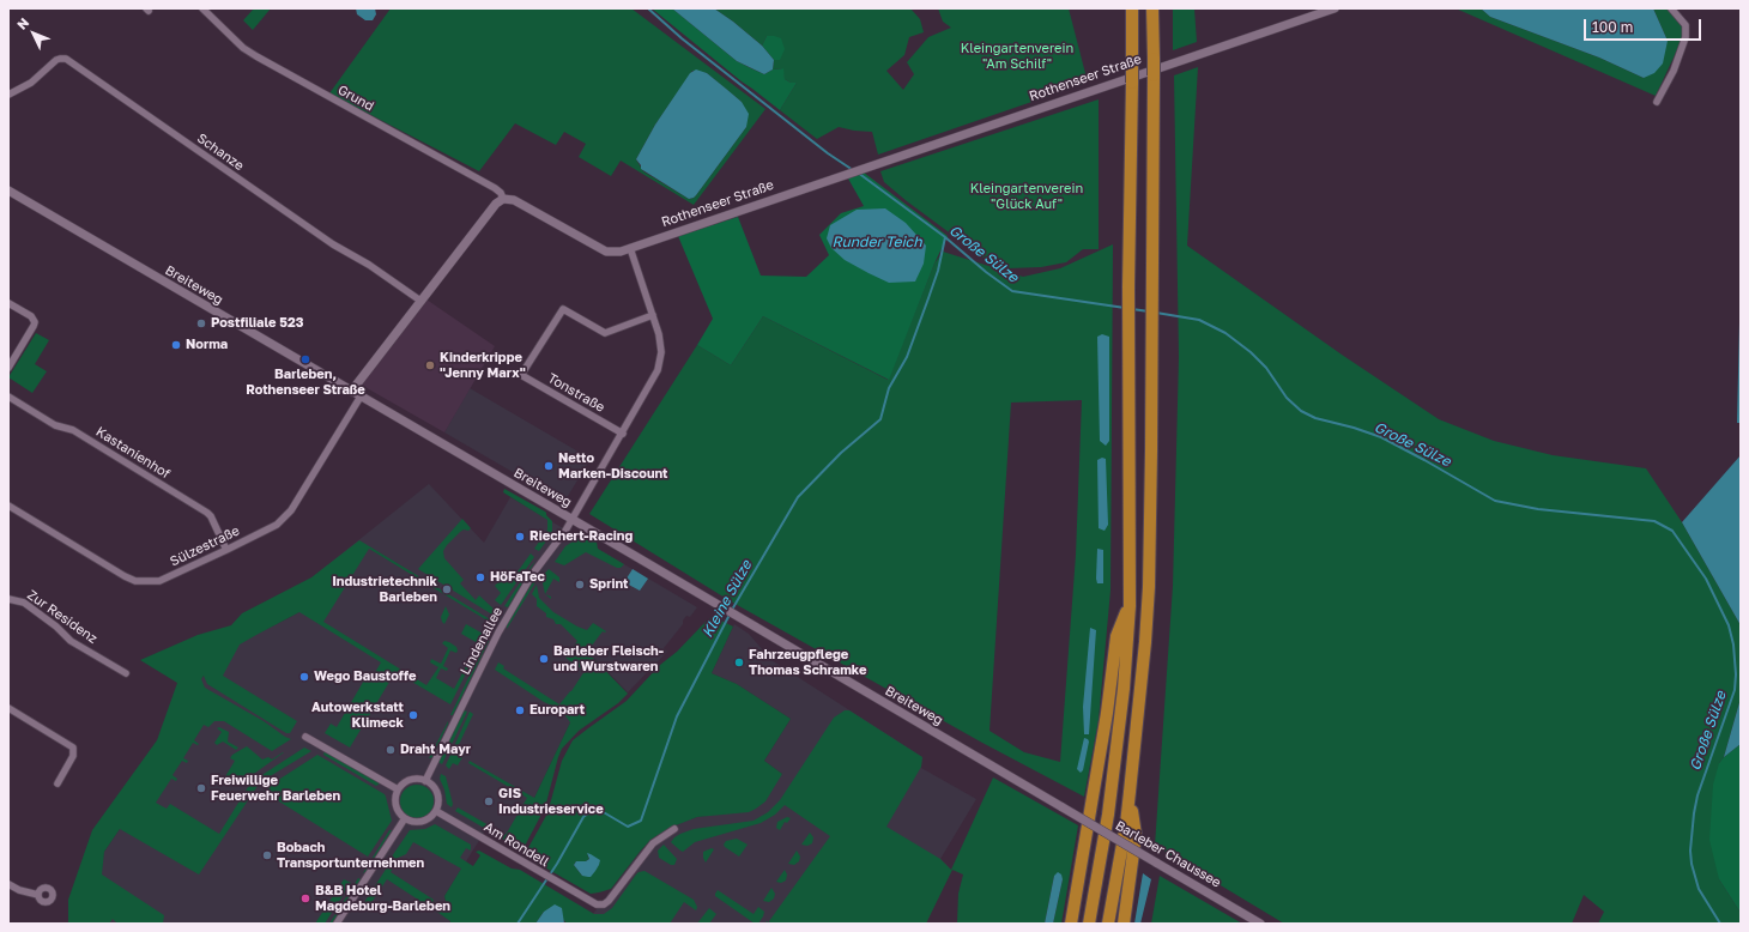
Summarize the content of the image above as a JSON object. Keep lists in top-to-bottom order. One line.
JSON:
{"streets":{"street":["Rothenseer Straße","Grund","Schanze","Breiteweg","Tonstraße","Kastanienhof","Sülzestraße","Zur Residenz","Lindenallee","Am Rondell","Barleber Chaussee"]},"crossings":[["Rothenseer Straße","Grund"],["Rothenseer Straße","Lindenallee"],["Breiteweg","Sülzestraße"],["Breiteweg","Lindenallee"],["Breiteweg","Barleber Chaussee"],["Tonstraße","Lindenallee"],["Kastanienhof","Sülzestraße"],["Lindenallee","Am Rondell"]],"water":["Runder Teich","Große Sülze","Kleine Sülze"],"parks":["Kleingartenverein \"Am Schilf\"","Kleingartenverein \"Glück Auf\""],"places":["Postfiliale 523","Norma","Barleben, Rothenseer Straße","Kinderkrippe \"Jenny Marx\"","Netto Marken-Discount","Riechert-Racing","HöFaTec","Sprint","Industrietechnik Barleben","Barleber Fleisch- und Wurstwaren","Fahrzeugpflege Thomas Schramke","Wego Baustoffe","Europart","Autowerkstatt Klimeck","Draht Mayr","Freiwillige Feuerwehr Barleben","GIS Industrieservice","Bobach Transportunternehmen","B&B Hotel Magdeburg-Barleben"],"scale_bar":"100 m","north":"top left"}
